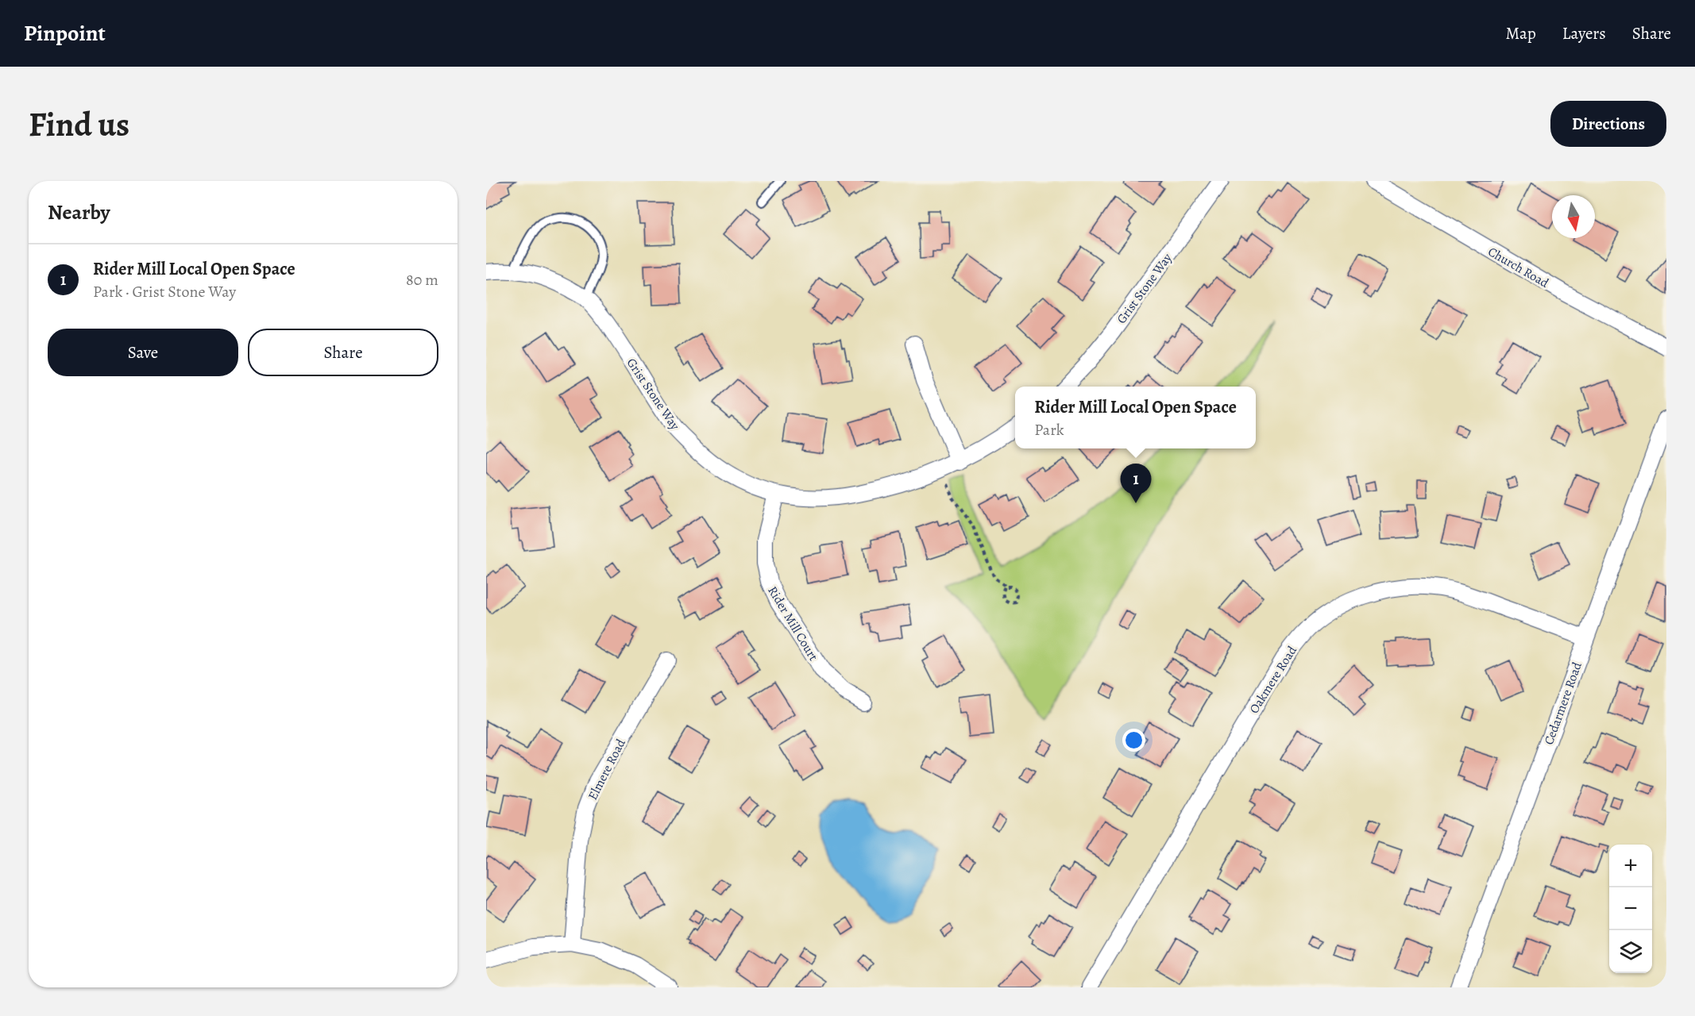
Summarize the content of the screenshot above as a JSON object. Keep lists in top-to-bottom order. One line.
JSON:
{"streets":{"street":["Church Road","Grist Stone Way","Rider Mill Court","Oakmere Road","Cedarmere Road","Elmere Road"]},"crossings":[["Grist Stone Way","Rider Mill Court"],["Oakmere Road","Cedarmere Road"]],"north":"bottom","page":{"header":"Pinpoint","nav":["Map","Layers","Share"],"buttons":["Directions",["Save","Share"]],"title":"Find us","heading":"Nearby","list":[{"mark":"1","name":"Rider Mill Local Open Space","note":"Park · Grist Stone Way","value":"80 m"}],"popup":["Rider Mill Local Open Space","Park"],"pins":"1","map_buttons":["+","−"]}}
